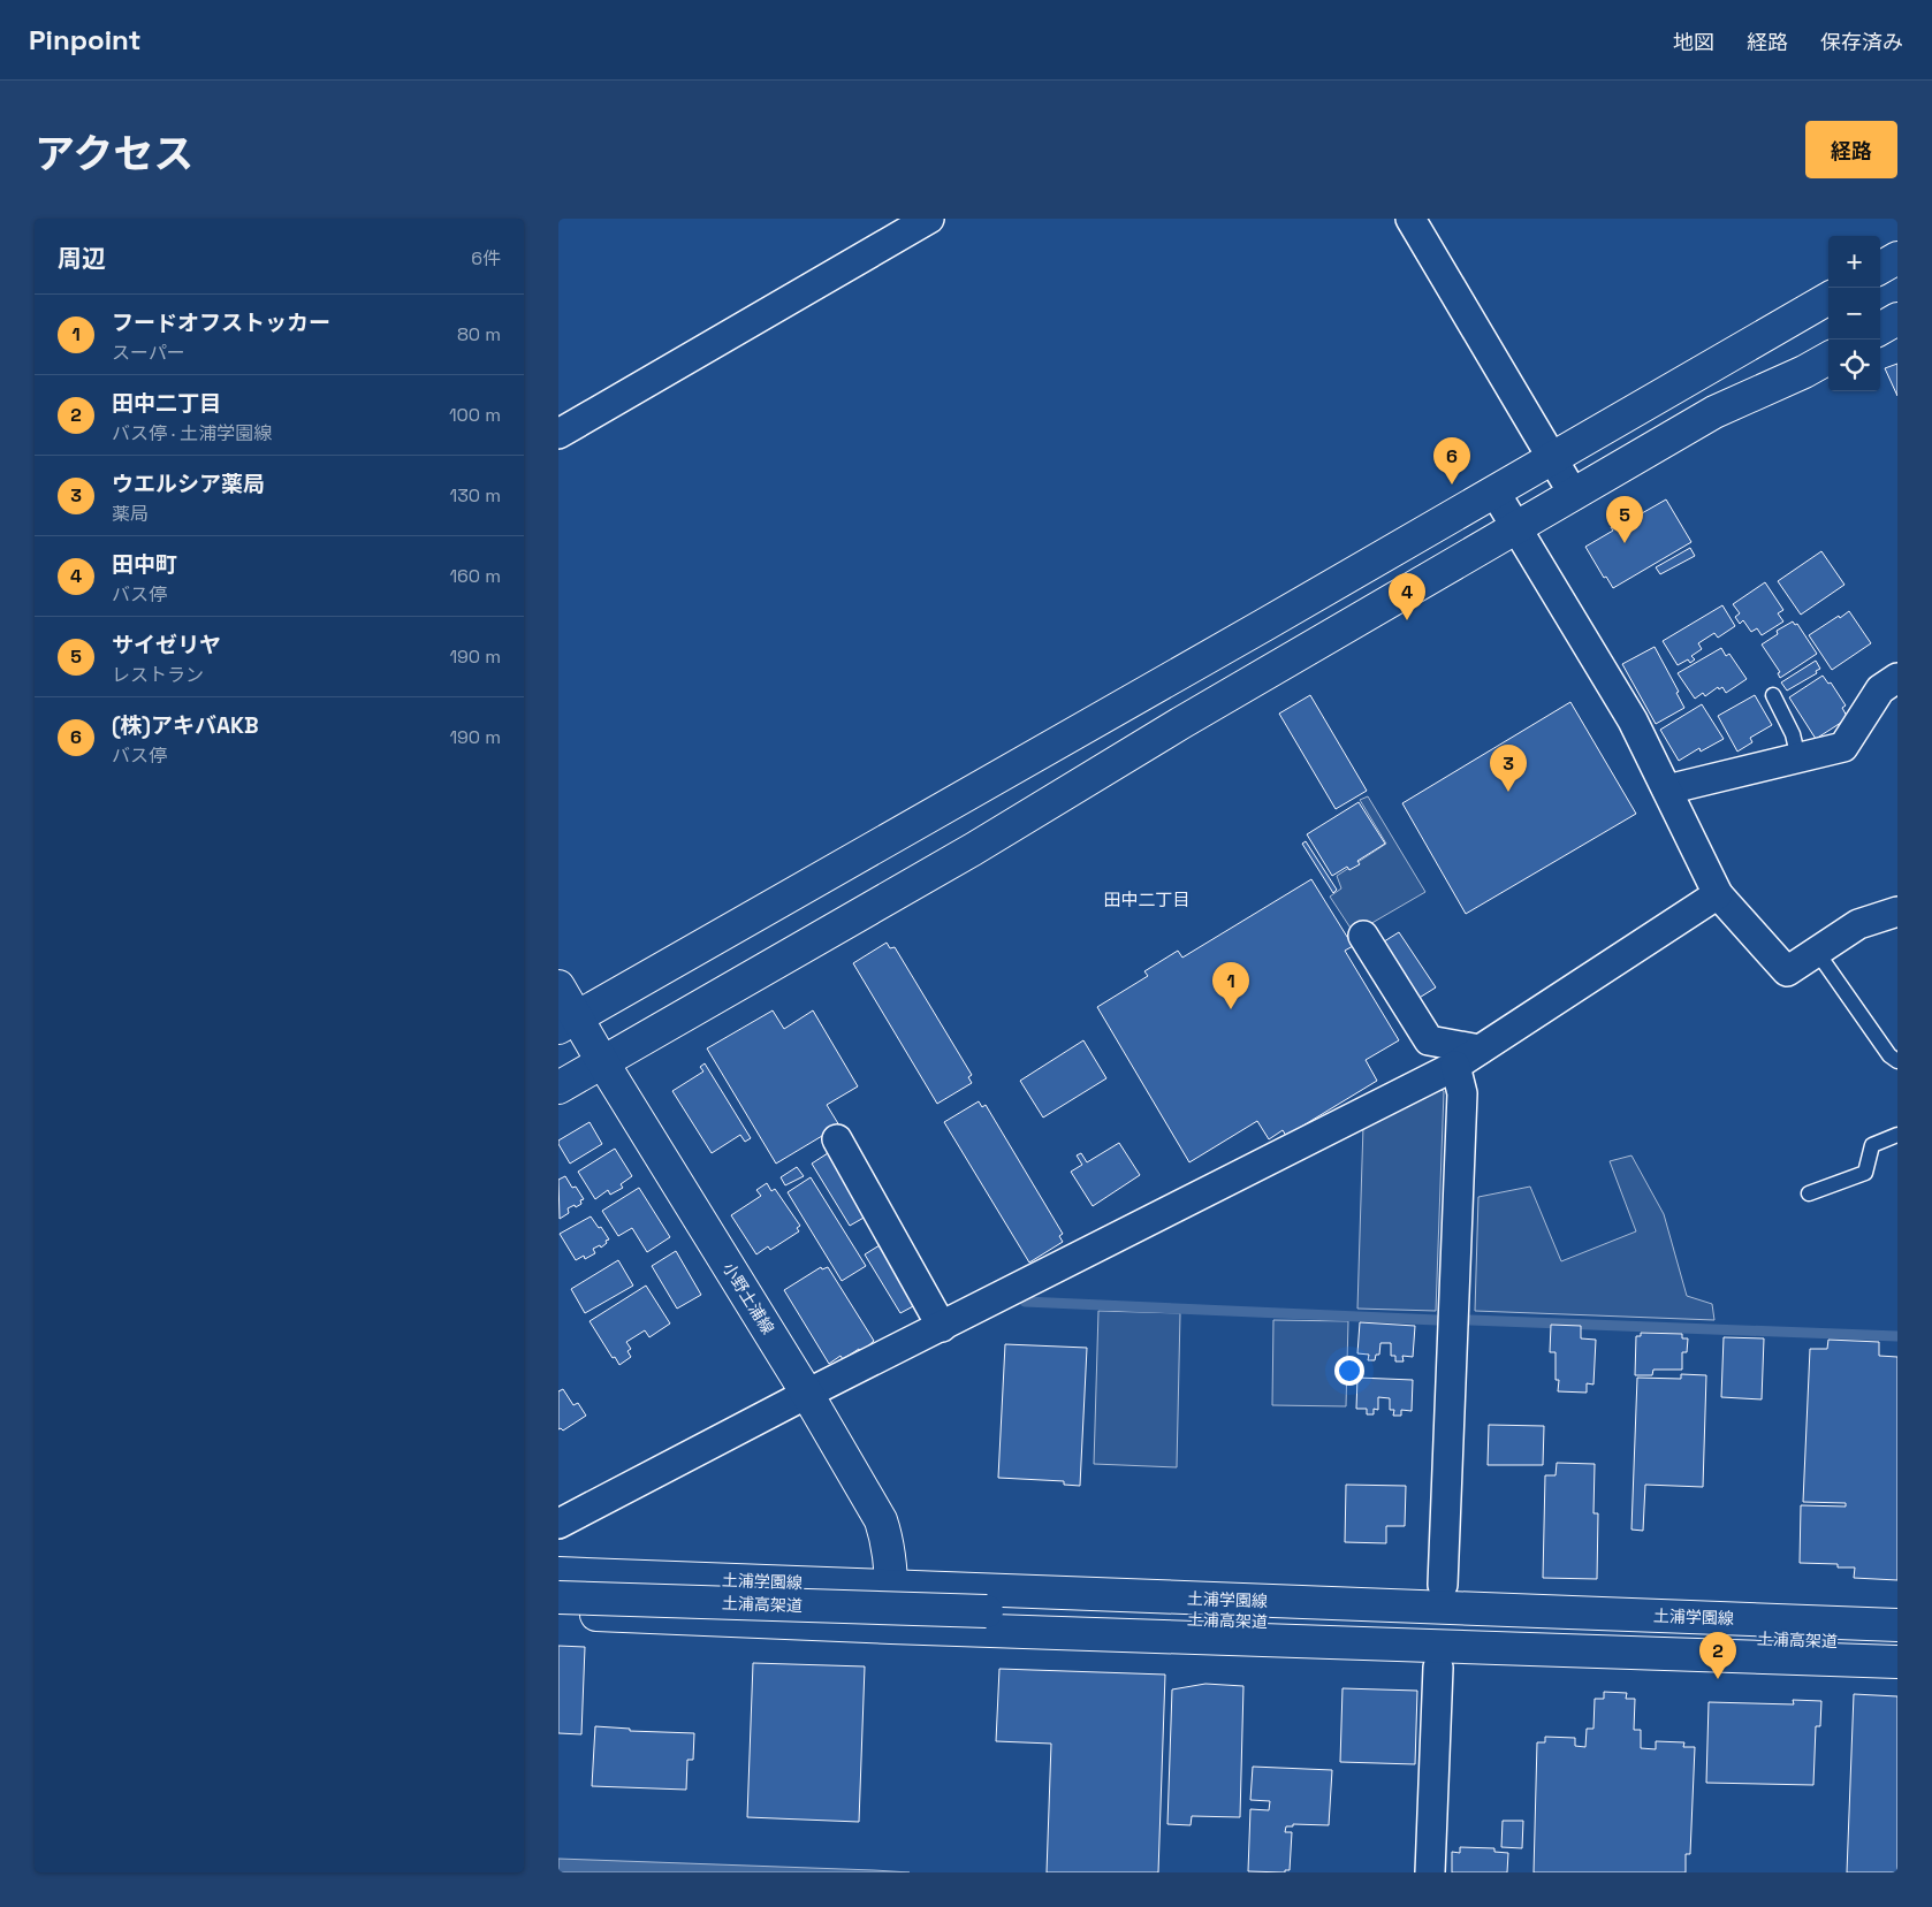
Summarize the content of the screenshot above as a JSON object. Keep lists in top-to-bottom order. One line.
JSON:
{"streets":{"main road":["小野土浦線","土浦学園線","土浦高架道"]},"crossings":[["小野土浦線","土浦学園線"]],"districts":["田中二丁目"],"page":{"header":"Pinpoint","nav":["地図","経路","保存済み"],"title":"アクセス","buttons":"経路","heading":["周辺","6件"],"map_buttons":["+","−"],"list":[{"mark":"1","name":"フードオフストッカー","note":"スーパー","value":"80 m"},{"mark":"2","name":"田中二丁目","note":"バス停 · 土浦学園線","value":"100 m"},{"mark":"3","name":"ウエルシア薬局","note":"薬局","value":"130 m"},{"mark":"4","name":"田中町","note":"バス停","value":"160 m"},{"mark":"5","name":"サイゼリヤ","note":"レストラン","value":"190 m"},{"mark":"6","name":"(株)アキバAKB","note":"バス停","value":"190 m"}],"pins":["6","5","4","3","1","2"]}}
